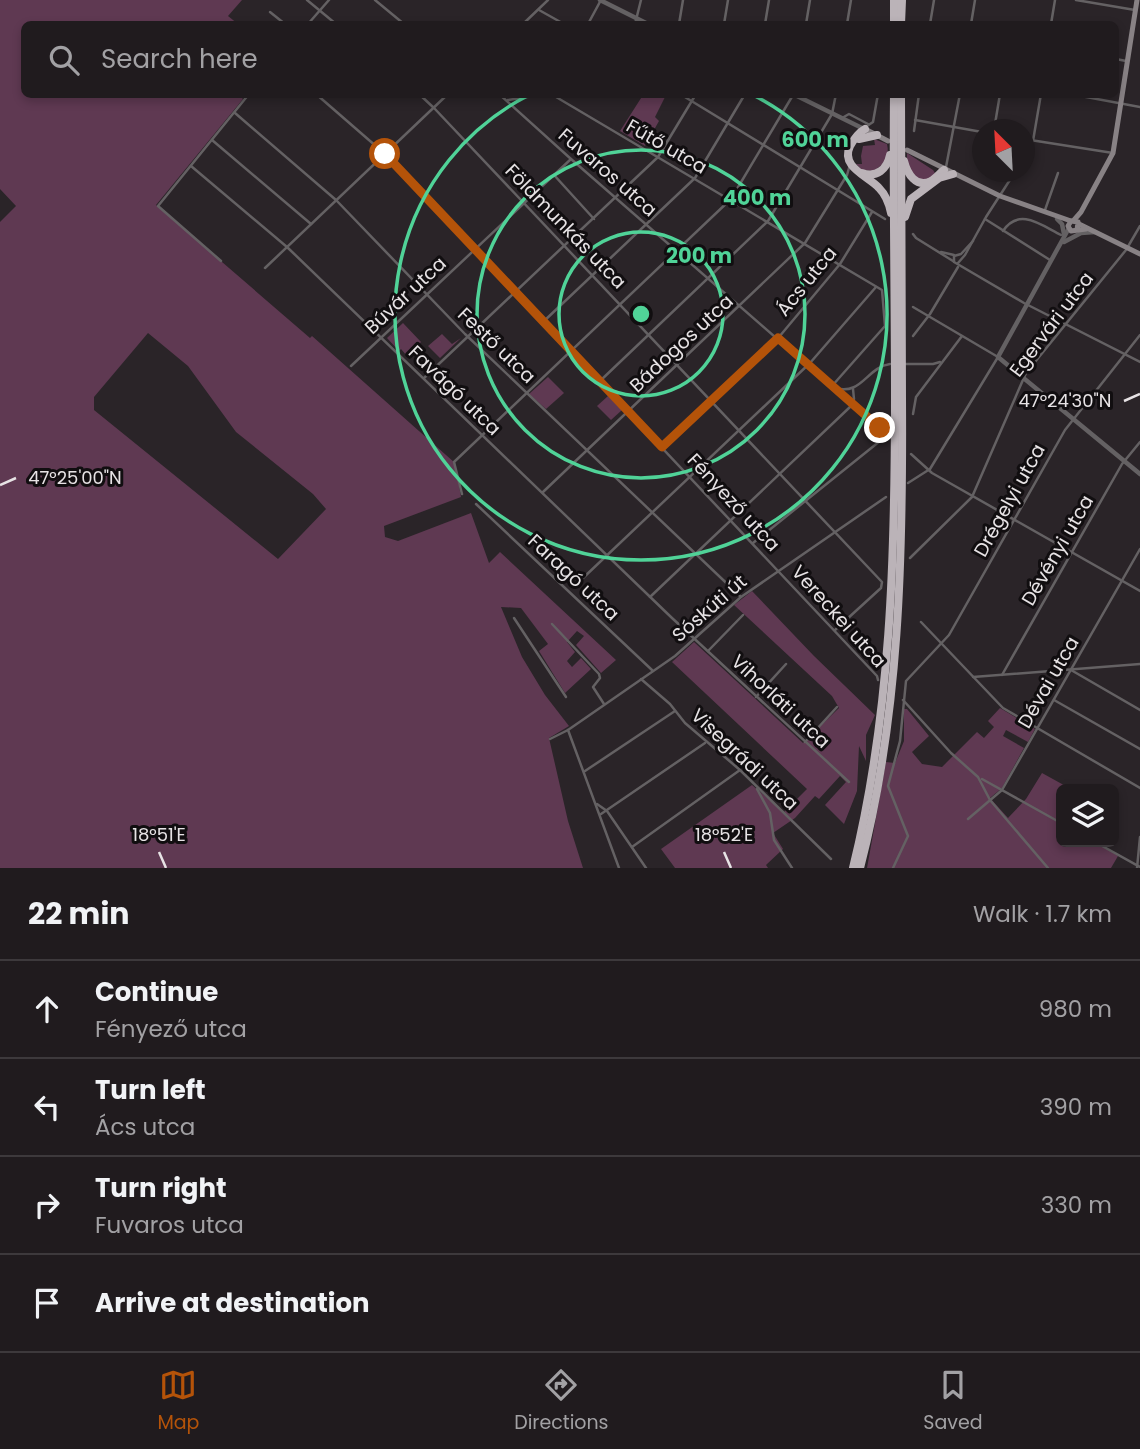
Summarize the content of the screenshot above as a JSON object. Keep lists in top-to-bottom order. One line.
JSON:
{"streets":{"street":["Fűtő utca","Fuvaros utca","Földmunkás utca","Ács utca","Búvár utca","Egervári utca","Bádogos utca","Festő utca","Favágó utca","Drégelyi utca","Fényező utca","Dévényi utca","Faragó utca","Sóskúti út","Vereckei utca","Dévai utca","Vihorláti utca","Visegrádi utca"]},"crossings":[["Fűtő utca","Ács utca"],["Fűtő utca","Bádogos utca"],["Fuvaros utca","Földmunkás utca"],["Fuvaros utca","Ács utca"],["Fuvaros utca","Búvár utca"],["Fuvaros utca","Bádogos utca"],["Földmunkás utca","Ács utca"],["Földmunkás utca","Búvár utca"],["Földmunkás utca","Bádogos utca"],["Földmunkás utca","Sóskúti út"],["Földmunkás utca","Vereckei utca"],["Ács utca","Fényező utca"],["Búvár utca","Festő utca"],["Búvár utca","Favágó utca"],["Búvár utca","Fényező utca"],["Bádogos utca","Festő utca"],["Bádogos utca","Favágó utca"],["Bádogos utca","Fényező utca"],["Festő utca","Sóskúti út"],["Favágó utca","Sóskúti út"],["Favágó utca","Vihorláti utca"],["Fényező utca","Sóskúti út"],["Fényező utca","Vereckei utca"],["Faragó utca","Sóskúti út"],["Sóskúti út","Vereckei utca"],["Sóskúti út","Vihorláti utca"],["Sóskúti út","Visegrádi utca"]],"north":"top left","page":{"search":"Search here","heading":["22 min","Walk · 1.7 km"],"list":[["Continue","Fényező utca","980 m"],["Turn left","Ács utca","390 m"],["Turn right","Fuvaros utca","330 m"],"Arrive at destination"],"nav":["Map","Directions","Saved"]},"coordinates":["47°24'30\"N","47°25'00\"N","18°51'E","18°52'E"],"rings":["600 m","400 m","200 m"]}
